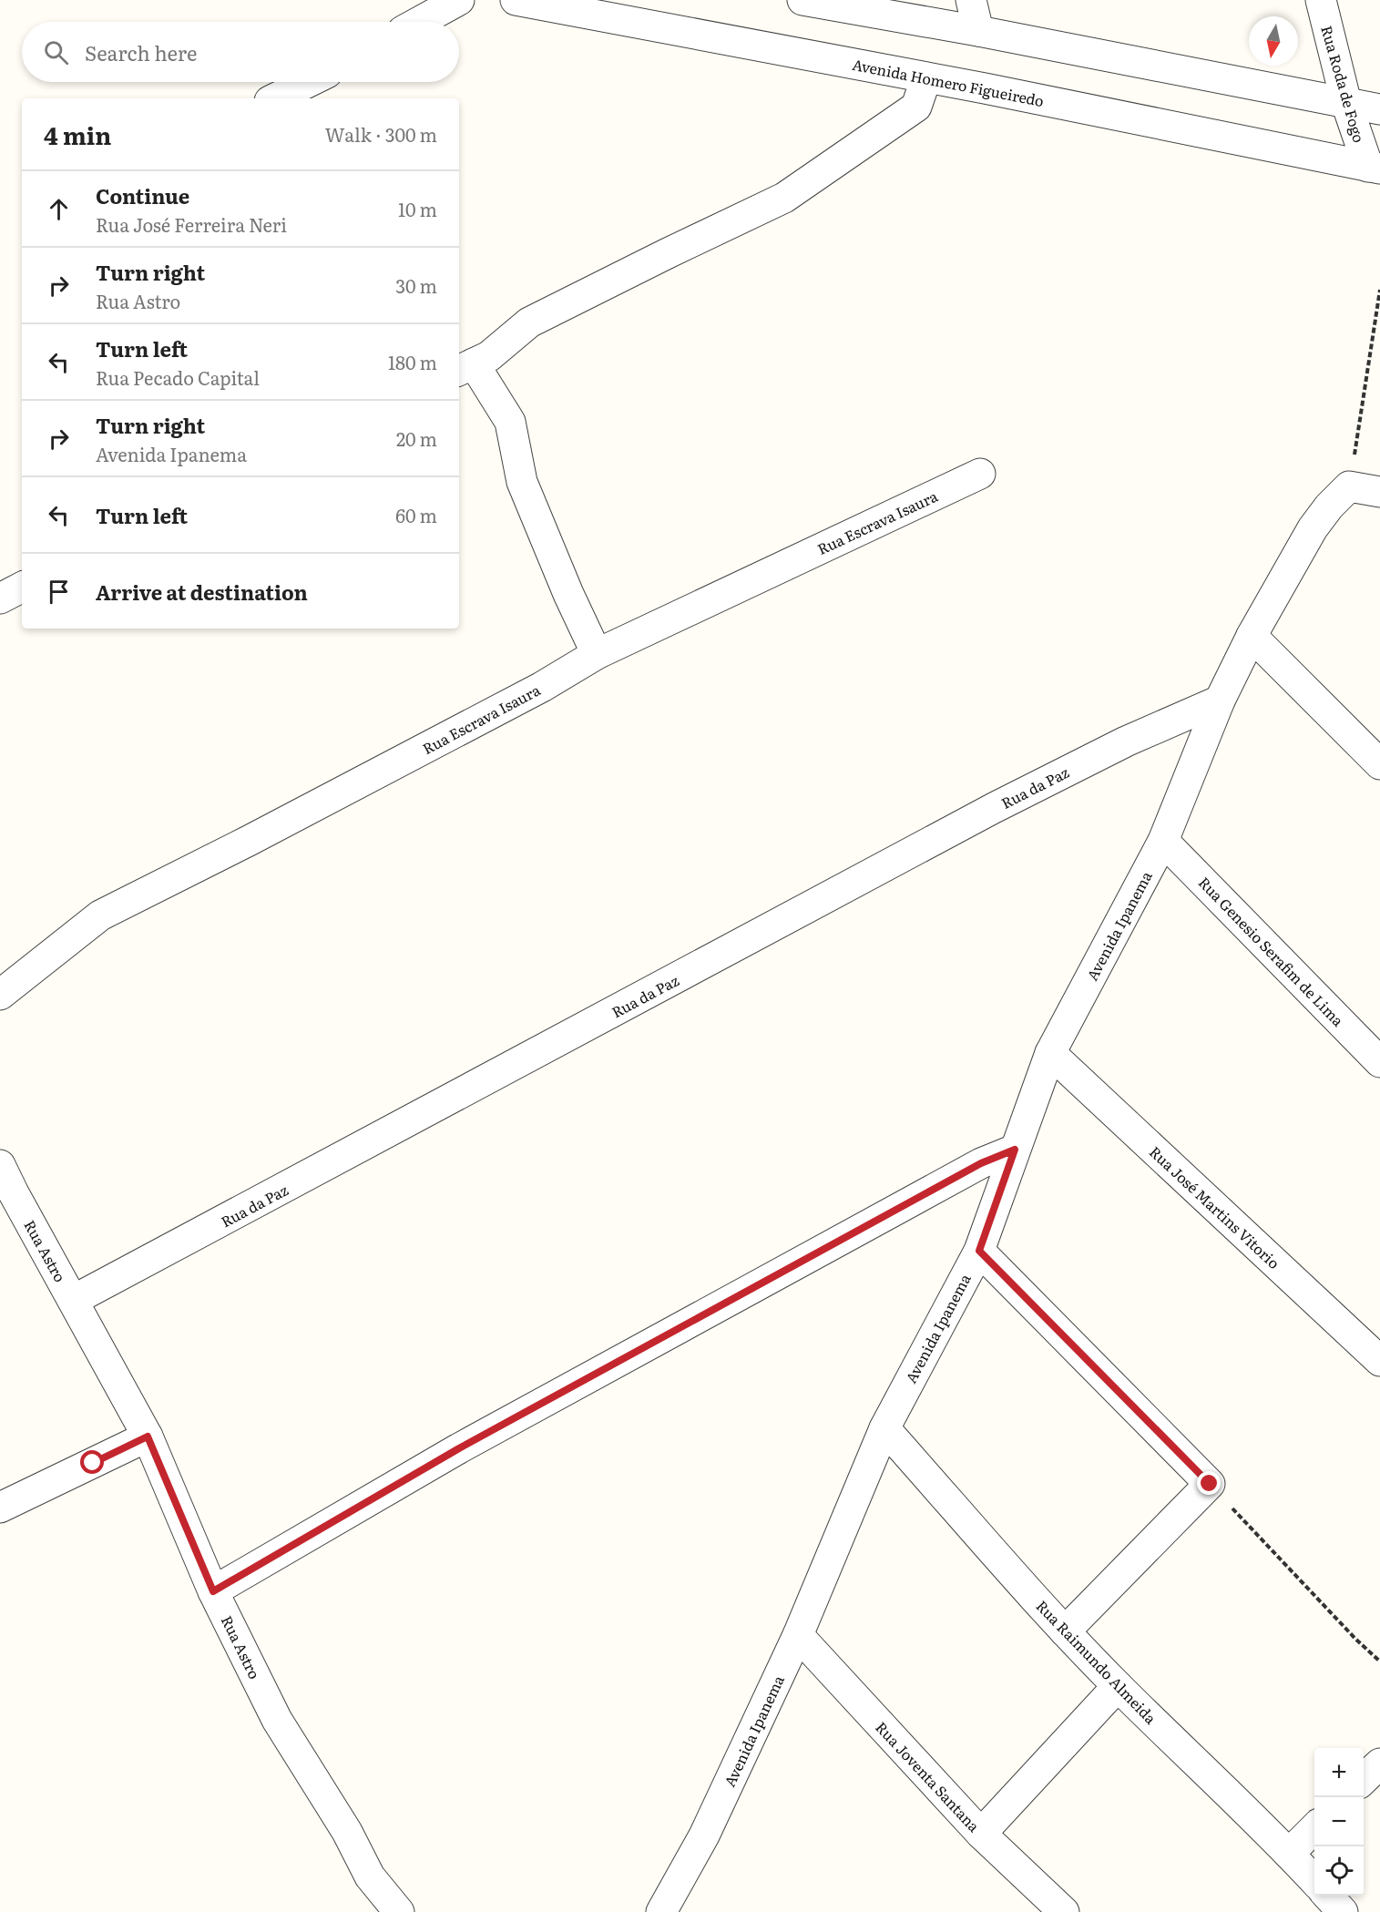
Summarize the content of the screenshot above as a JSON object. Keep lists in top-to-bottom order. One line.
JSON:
{"streets":{"street":["Avenida Homero Figueiredo","Rua Roda de Fogo","Rua Escrava Isaura","Rua da Paz","Avenida Ipanema","Rua Genesio Serafim de Lima","Rua José Martins Vitorio","Rua Astro","Rua Raimundo Almeida","Rua Joventa Santana"]},"crossings":[["Avenida Homero Figueiredo","Rua Roda de Fogo"],["Rua da Paz","Avenida Ipanema"],["Rua da Paz","Rua Astro"],["Avenida Ipanema","Rua Genesio Serafim de Lima"],["Avenida Ipanema","Rua José Martins Vitorio"],["Avenida Ipanema","Rua Raimundo Almeida"],["Avenida Ipanema","Rua Joventa Santana"]],"north":"bottom","page":{"search":"Search here","heading":["4 min","Walk · 300 m"],"list":[["Continue","Rua José Ferreira Neri","10 m"],["Turn right","Rua Astro","30 m"],["Turn left","Rua Pecado Capital","180 m"],["Turn right","Avenida Ipanema","20 m"],["Turn left","60 m"],"Arrive at destination"],"map_buttons":["+","−"]}}
